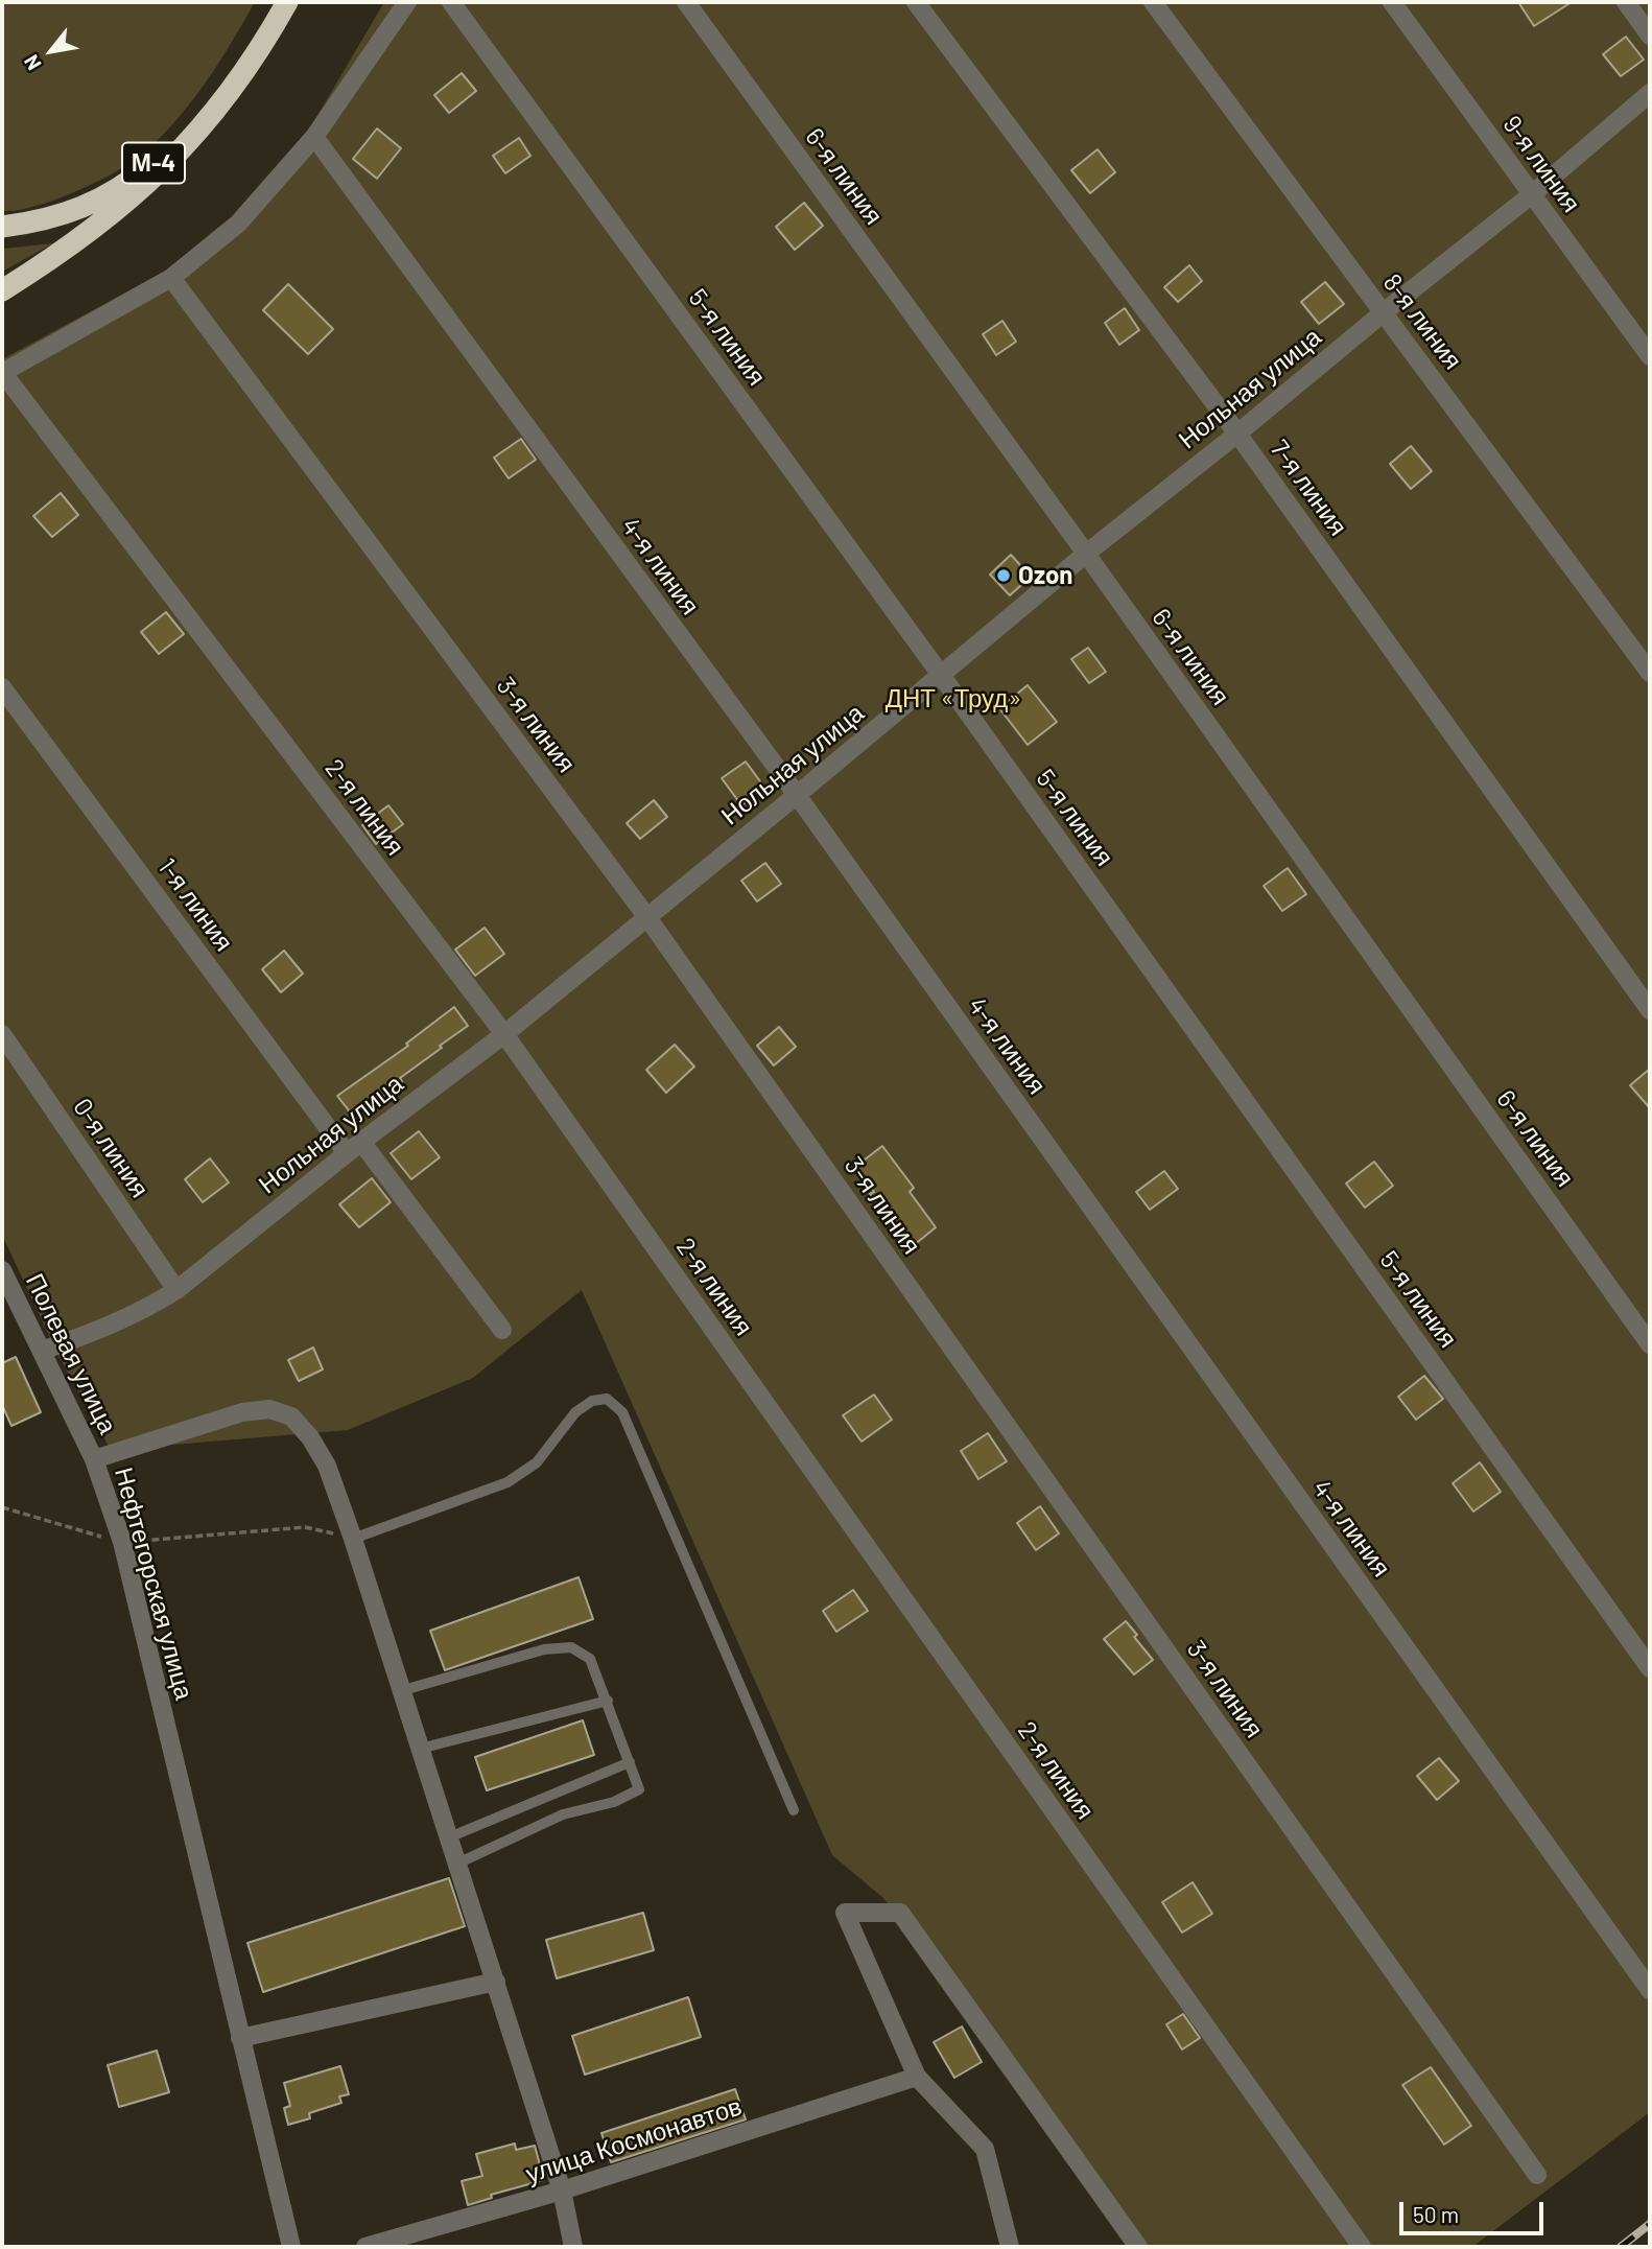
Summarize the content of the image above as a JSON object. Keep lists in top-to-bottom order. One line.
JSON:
{"streets":{"highway":["М-4"],"street":["9-я линия","6-я линия","8-я линия","5-я линия","Нольная улица","7-я линия","4-я линия","3-я линия","2-я линия","1-я линия","0-я линия","Полевая улица","Нефтегорская улица","улица Космонавтов"]},"crossings":[["9-я линия","Нольная улица"],["6-я линия","Нольная улица"],["8-я линия","Нольная улица"],["5-я линия","Нольная улица"],["Нольная улица","7-я линия"],["Нольная улица","4-я линия"],["Нольная улица","3-я линия"],["Нольная улица","2-я линия"],["Нольная улица","1-я линия"],["Нольная улица","0-я линия"],["Нольная улица","Полевая улица"],["Полевая улица","Нефтегорская улица"],["Нефтегорская улица","улица Космонавтов"]],"parks":["ДНТ «Труд»"],"places":["Ozon"],"scale_bar":"50 m","north":"bottom left"}
